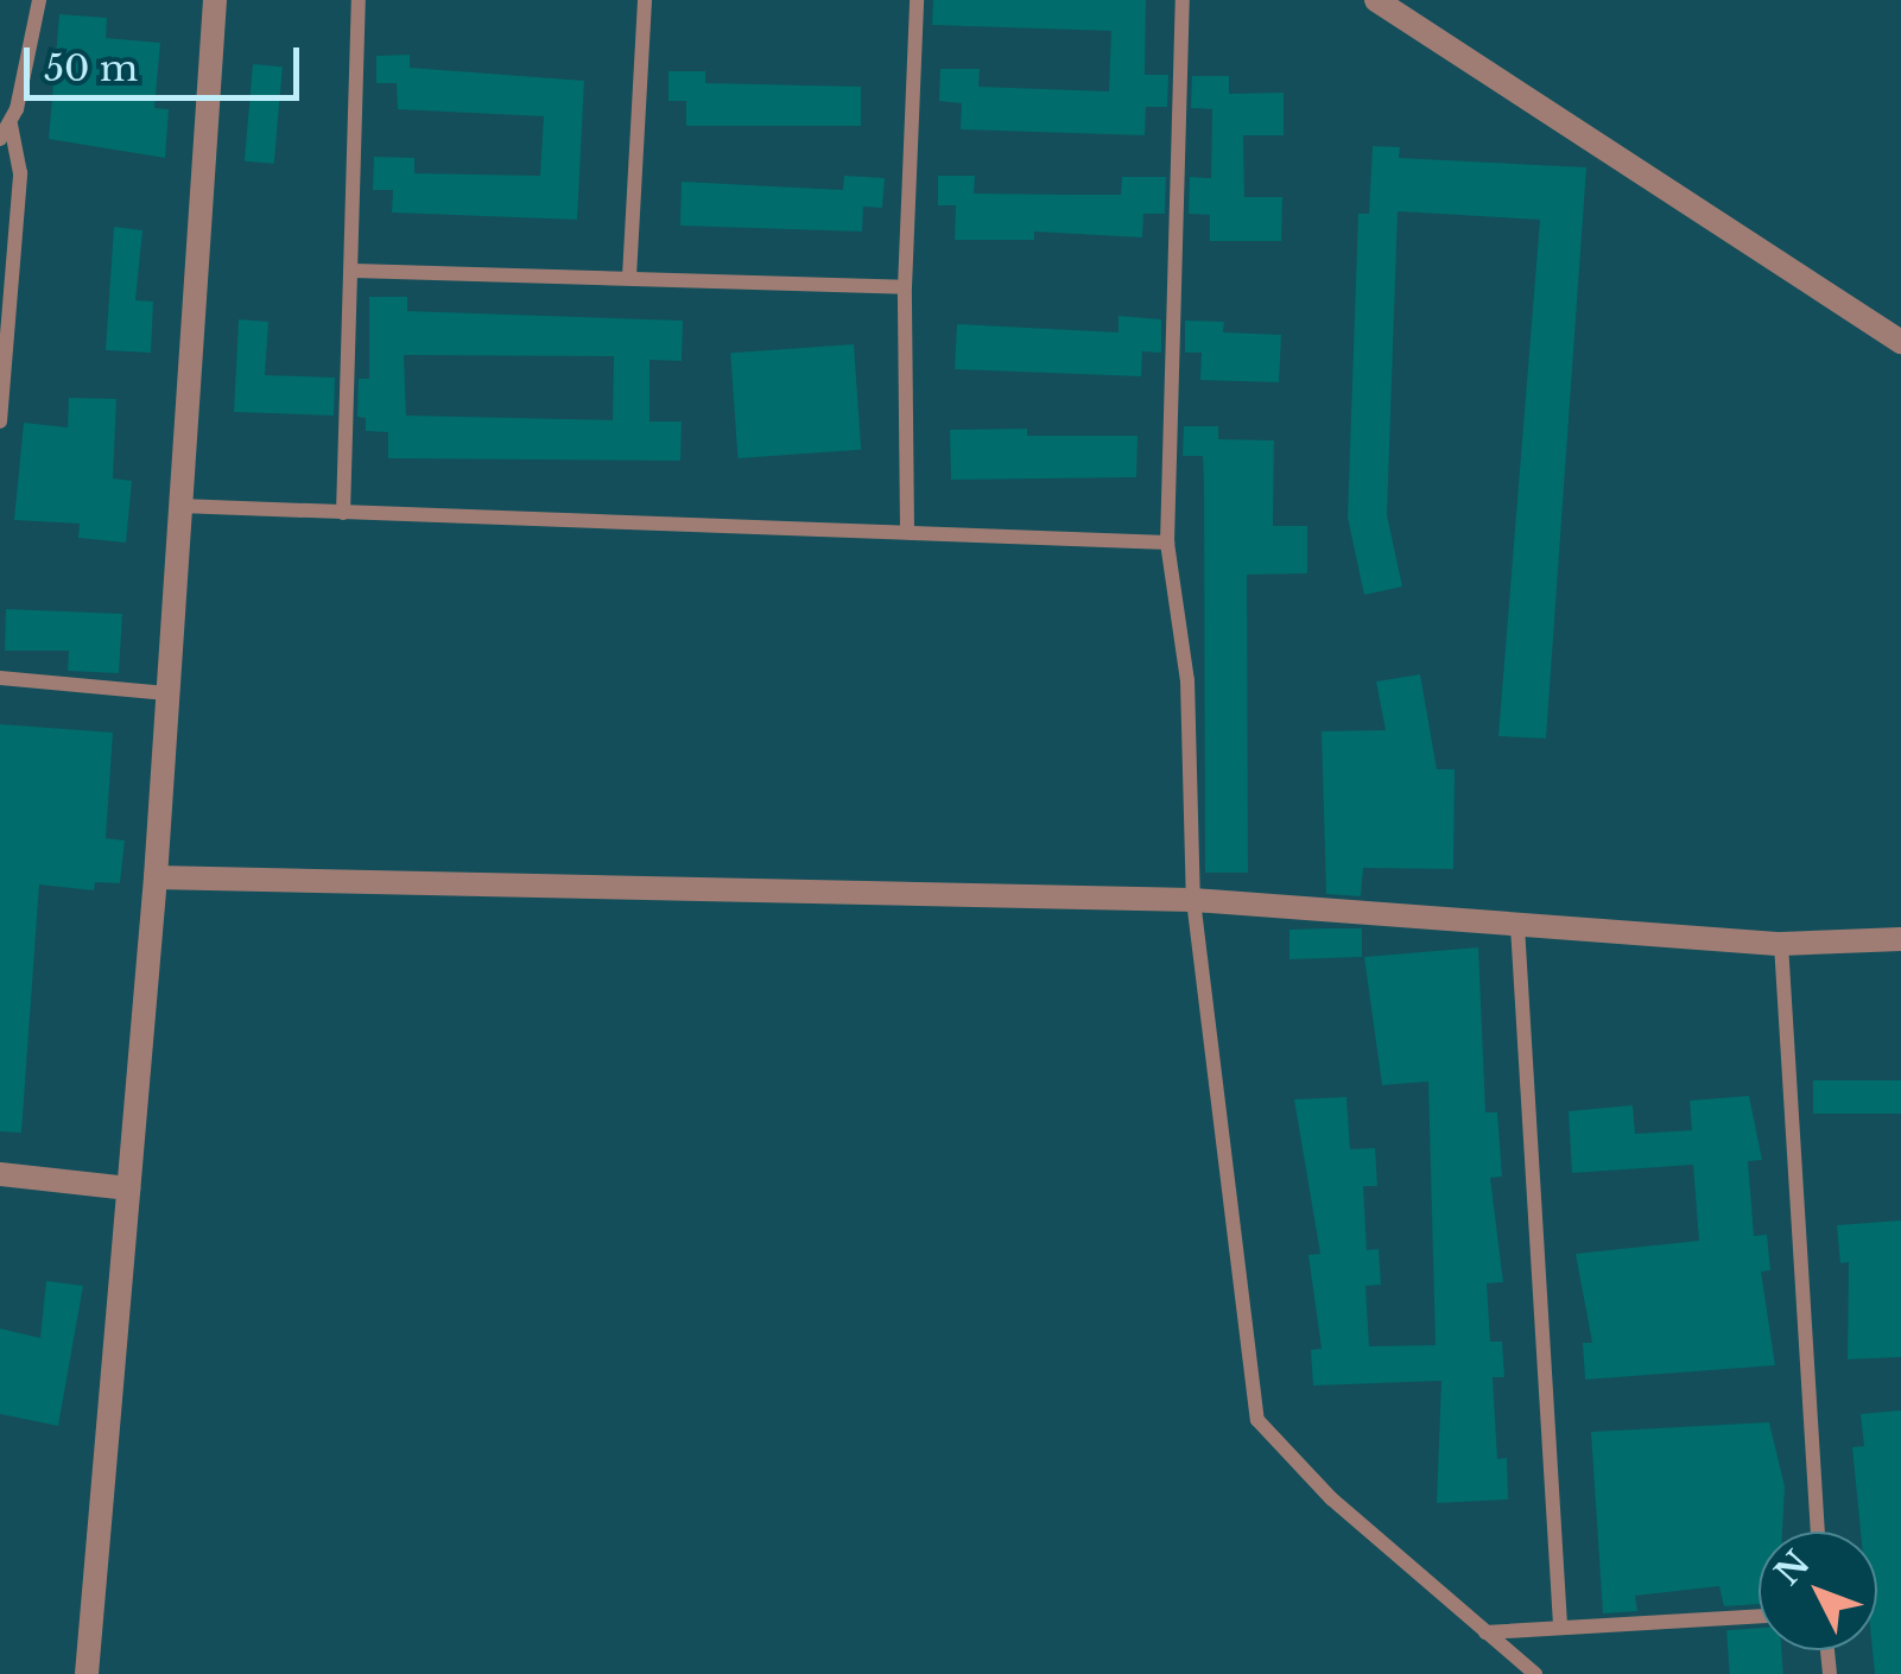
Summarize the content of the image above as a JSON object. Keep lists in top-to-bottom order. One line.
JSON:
{"scale_bar":"50 m","north":"top left"}
